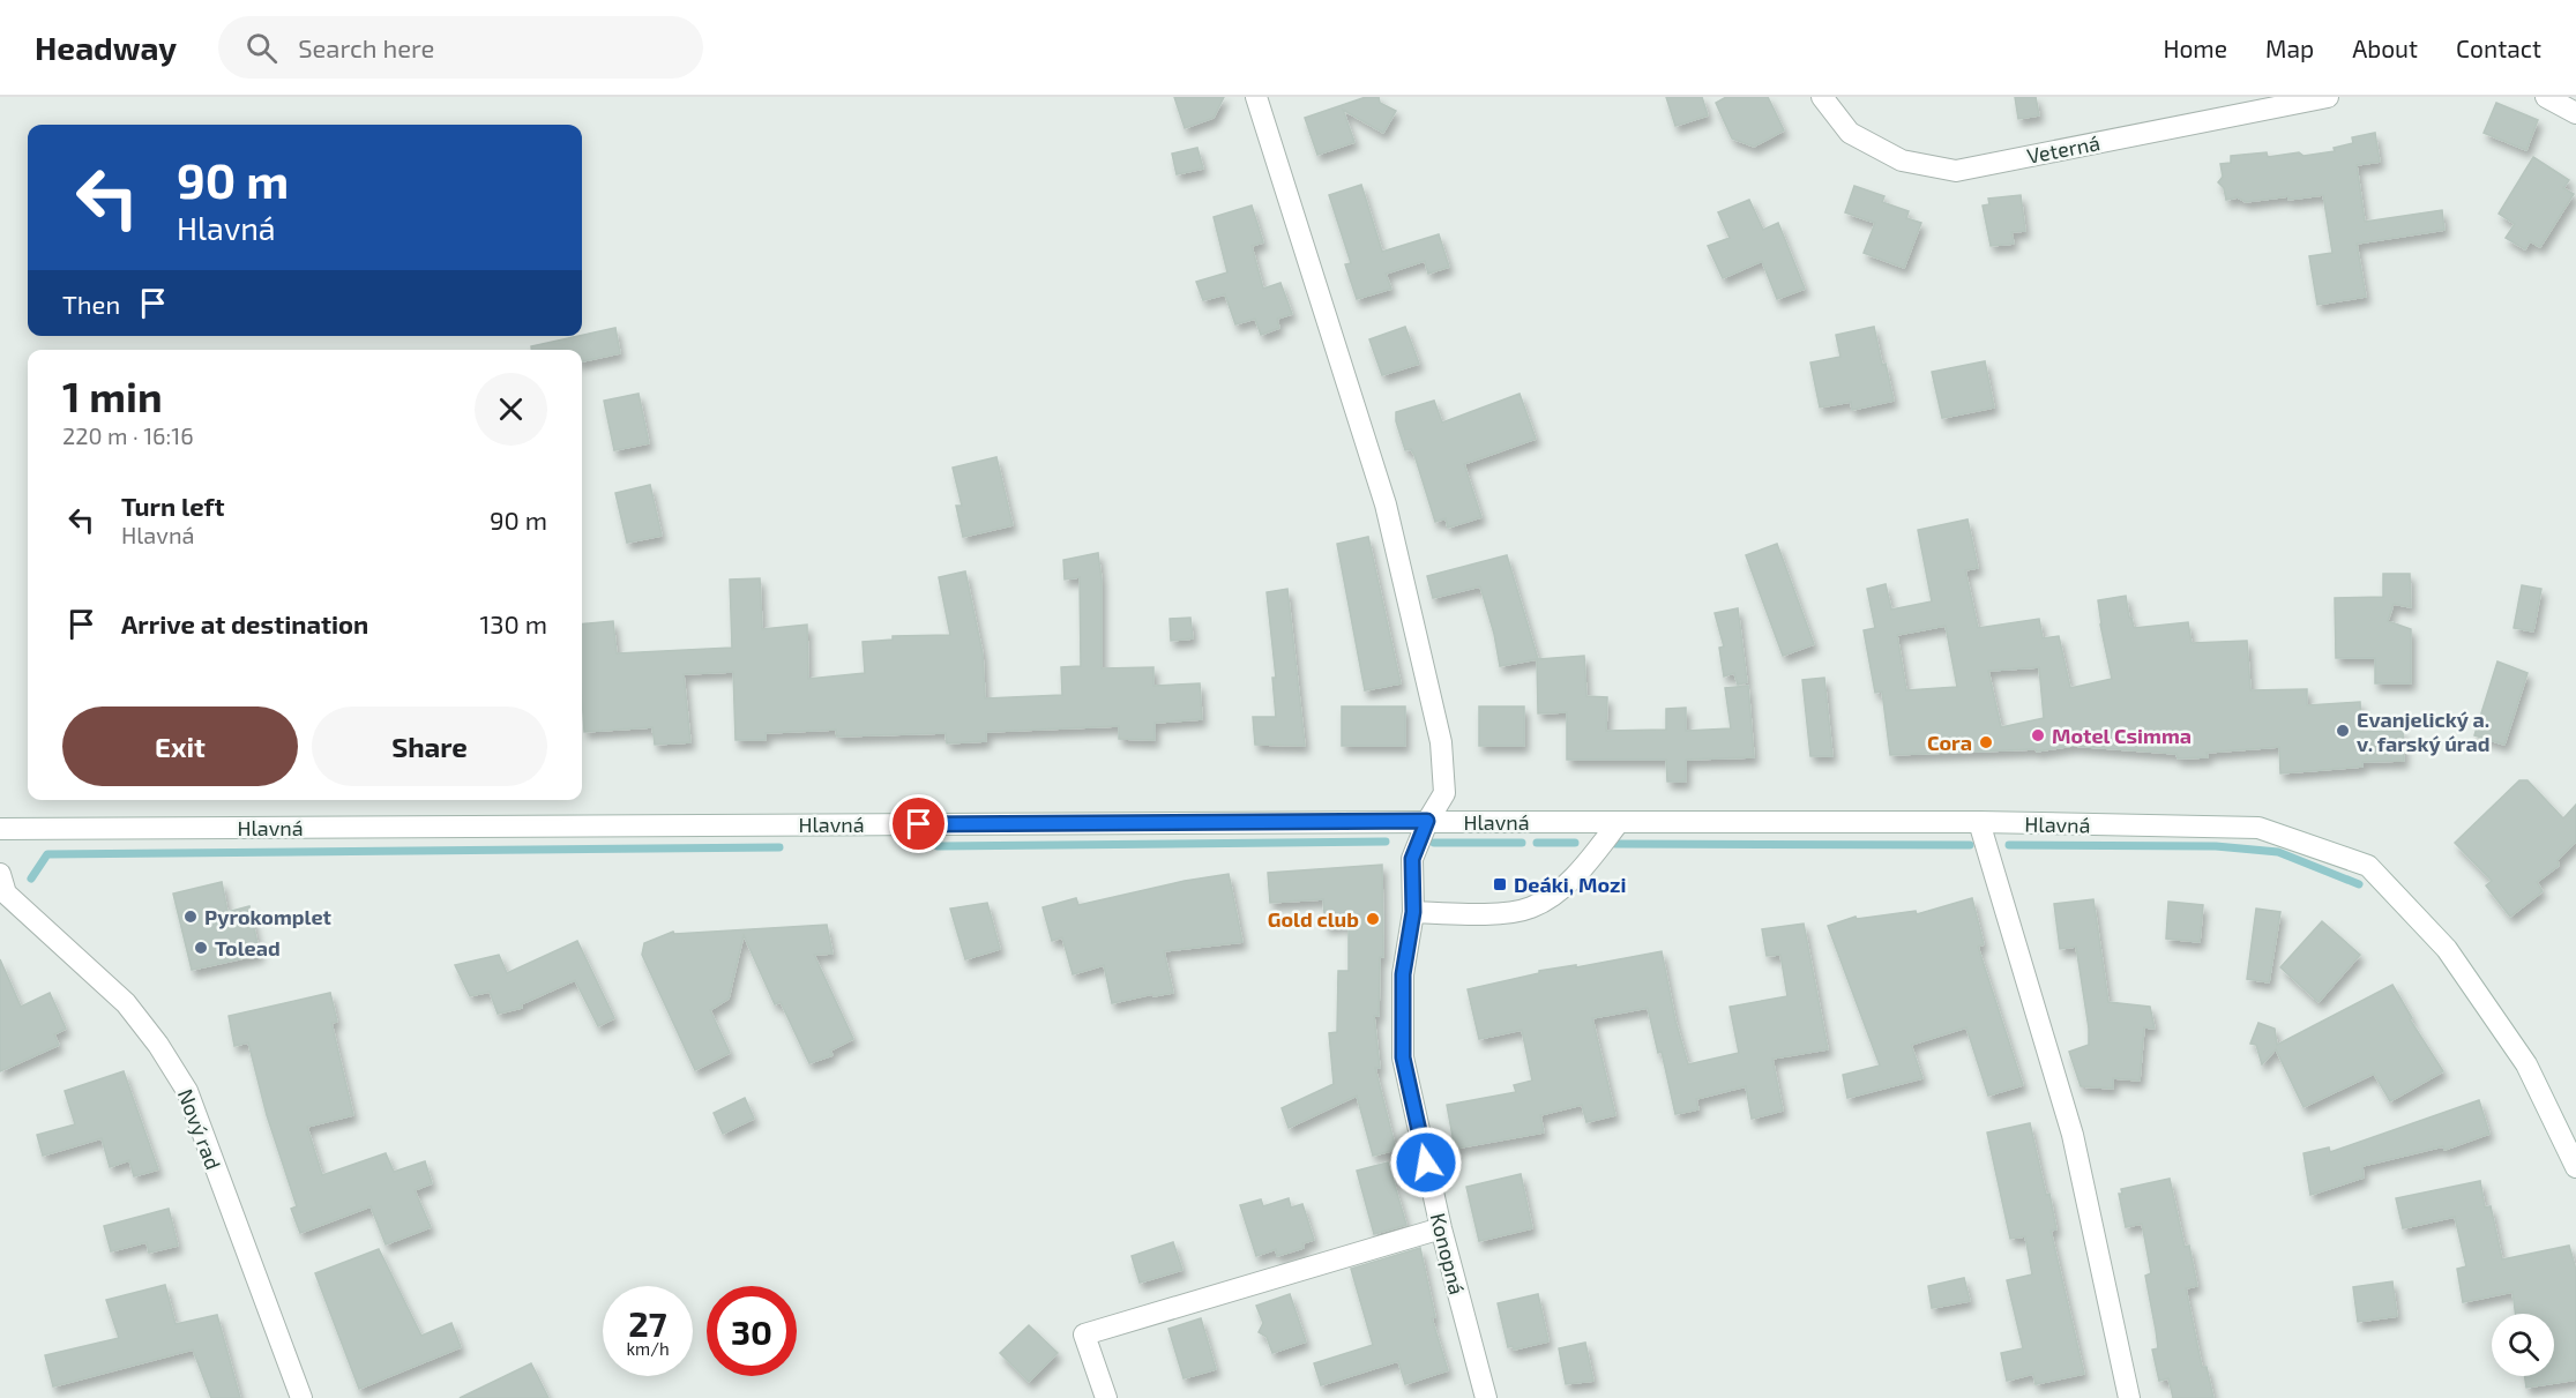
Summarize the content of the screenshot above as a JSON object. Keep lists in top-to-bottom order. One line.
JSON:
{"streets":{"street":["Veterná","Hlavná","Nový rad","Konopná"]},"crossings":[["Hlavná","Konopná"]],"places":{"other":["Evanjelický a. v. farský úrad","Motel Csimma","Cora","Pyrokomplet","Gold club","Tolead"],"transit":["Deáki, Mozi"]},"page":{"header":"Headway","search":"Search here","nav":["Home","Map","About","Contact"],"turn":["90 m","Hlavná"],"then":"Then","heading":["1 min","220 m · 16:16"],"list":[{"name":"Turn left","note":"Hlavná","value":"90 m"},{"name":"Arrive at destination","value":"130 m"}],"buttons":["Exit","Share"],"speed":"27 km/h","limit":"30"}}
